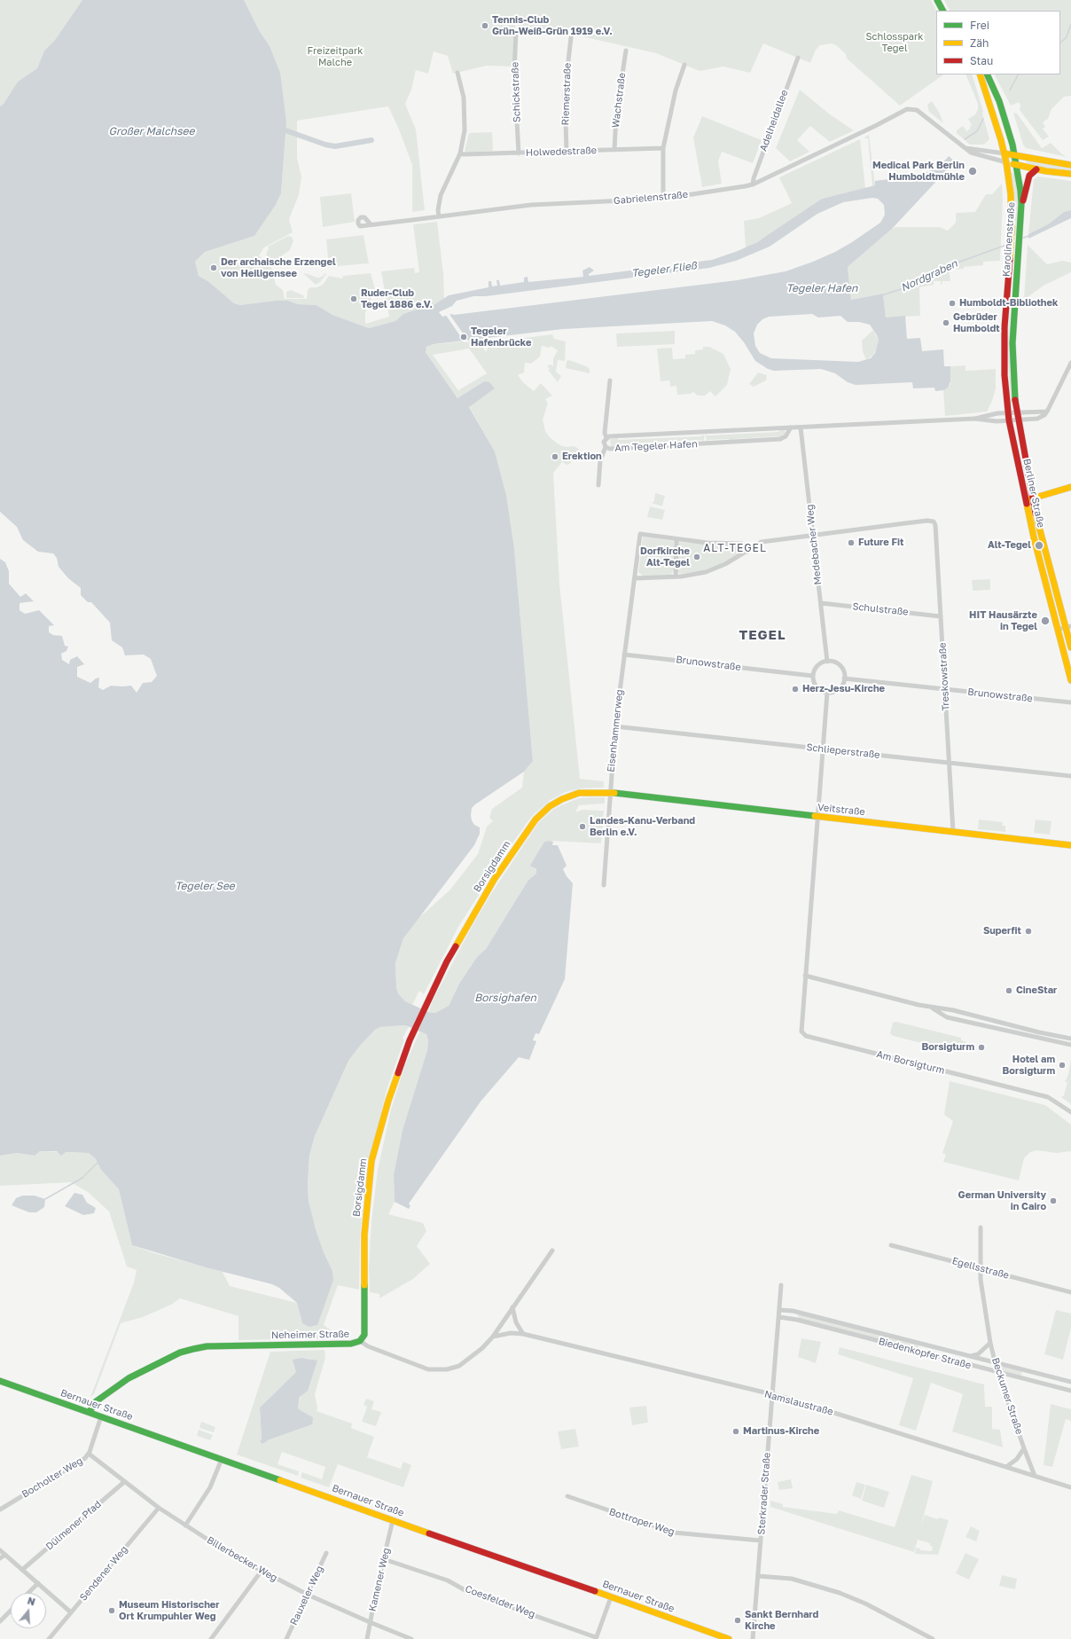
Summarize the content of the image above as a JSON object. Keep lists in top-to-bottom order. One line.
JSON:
{"streets":{"main road":["Karolinenstraße","Berliner Straße","Veitstraße","Borsigdamm","Neheimer Straße","Bernauer Straße"],"street":["Schickstraße","Riemerstraße","Wachstraße","Adelheidallee","Holwedestraße","Gabrielenstraße","Am Tegeler Hafen","Medebacher Weg","Schulstraße","Brunowstraße","Treskowstraße","Eisenhammerweg","Schlieperstraße","Am Borsigturm","Egellsstraße","Biedenkopfer Straße","Beckumer Straße","Namslaustraße","Bocholter Weg","Sterkrader Straße","Bottroper Weg","Dülmener Pfad","Billerbecker Weg","Sendener Weg","Kamener Weg","Rauxeler Weg","Coesfelder Weg"]},"crossings":[["Schickstraße","Holwedestraße"],["Riemerstraße","Holwedestraße"],["Wachstraße","Holwedestraße"],["Adelheidallee","Gabrielenstraße"],["Karolinenstraße","Am Tegeler Hafen"],["Karolinenstraße","Berliner Straße"],["Am Tegeler Hafen","Berliner Straße"],["Am Tegeler Hafen","Medebacher Weg"],["Medebacher Weg","Schulstraße"],["Medebacher Weg","Brunowstraße"],["Medebacher Weg","Treskowstraße"],["Schulstraße","Treskowstraße"],["Brunowstraße","Treskowstraße"],["Brunowstraße","Eisenhammerweg"],["Treskowstraße","Schlieperstraße"],["Treskowstraße","Veitstraße"],["Eisenhammerweg","Schlieperstraße"],["Eisenhammerweg","Veitstraße"],["Eisenhammerweg","Borsigdamm"],["Veitstraße","Borsigdamm"],["Veitstraße","Am Borsigturm"],["Borsigdamm","Neheimer Straße"],["Egellsstraße","Beckumer Straße"],["Neheimer Straße","Namslaustraße"],["Neheimer Straße","Bernauer Straße"],["Biedenkopfer Straße","Beckumer Straße"],["Biedenkopfer Straße","Sterkrader Straße"],["Beckumer Straße","Namslaustraße"],["Namslaustraße","Sterkrader Straße"],["Bernauer Straße","Bocholter Weg"],["Bernauer Straße","Kamener Weg"],["Bocholter Weg","Billerbecker Weg"],["Sterkrader Straße","Bottroper Weg"],["Dülmener Pfad","Billerbecker Weg"],["Billerbecker Weg","Sendener Weg"],["Billerbecker Weg","Kamener Weg"],["Billerbecker Weg","Rauxeler Weg"],["Kamener Weg","Coesfelder Weg"]],"districts":["ALT-TEGEL","TEGEL"],"water":["Großer Malchsee","Tegeler Fließ","Nordgraben","Tegeler Hafen","Tegeler See","Borsighafen"],"parks":["Schlosspark Tegel","Freizeitpark Malche"],"places":["Tennis-Club Grün-Weiß-Grün 1919 e.V.","Medical Park Berlin Humboldtmühle","Der archaische Erzengel von Heiligensee","Ruder-Club Tegel 1886 e.V.","Humboldt-Bibliothek","Gebrüder Humboldt","Tegeler Hafenbrücke","Erektion","Future Fit","Alt-Tegel","Dorfkirche Alt-Tegel","HIT Hausärzte in Tegel","Herz-Jesu-Kirche","Landes-Kanu-Verband Berlin e.V.","Superfit","CineStar","Borsigturm","Hotel am Borsigturm","German University in Cairo","Martinus-Kirche","Museum Historischer Ort Krumpuhler Weg","Sankt Bernhard Kirche"],"legend":["Frei","Zäh","Stau"],"north":"top"}
